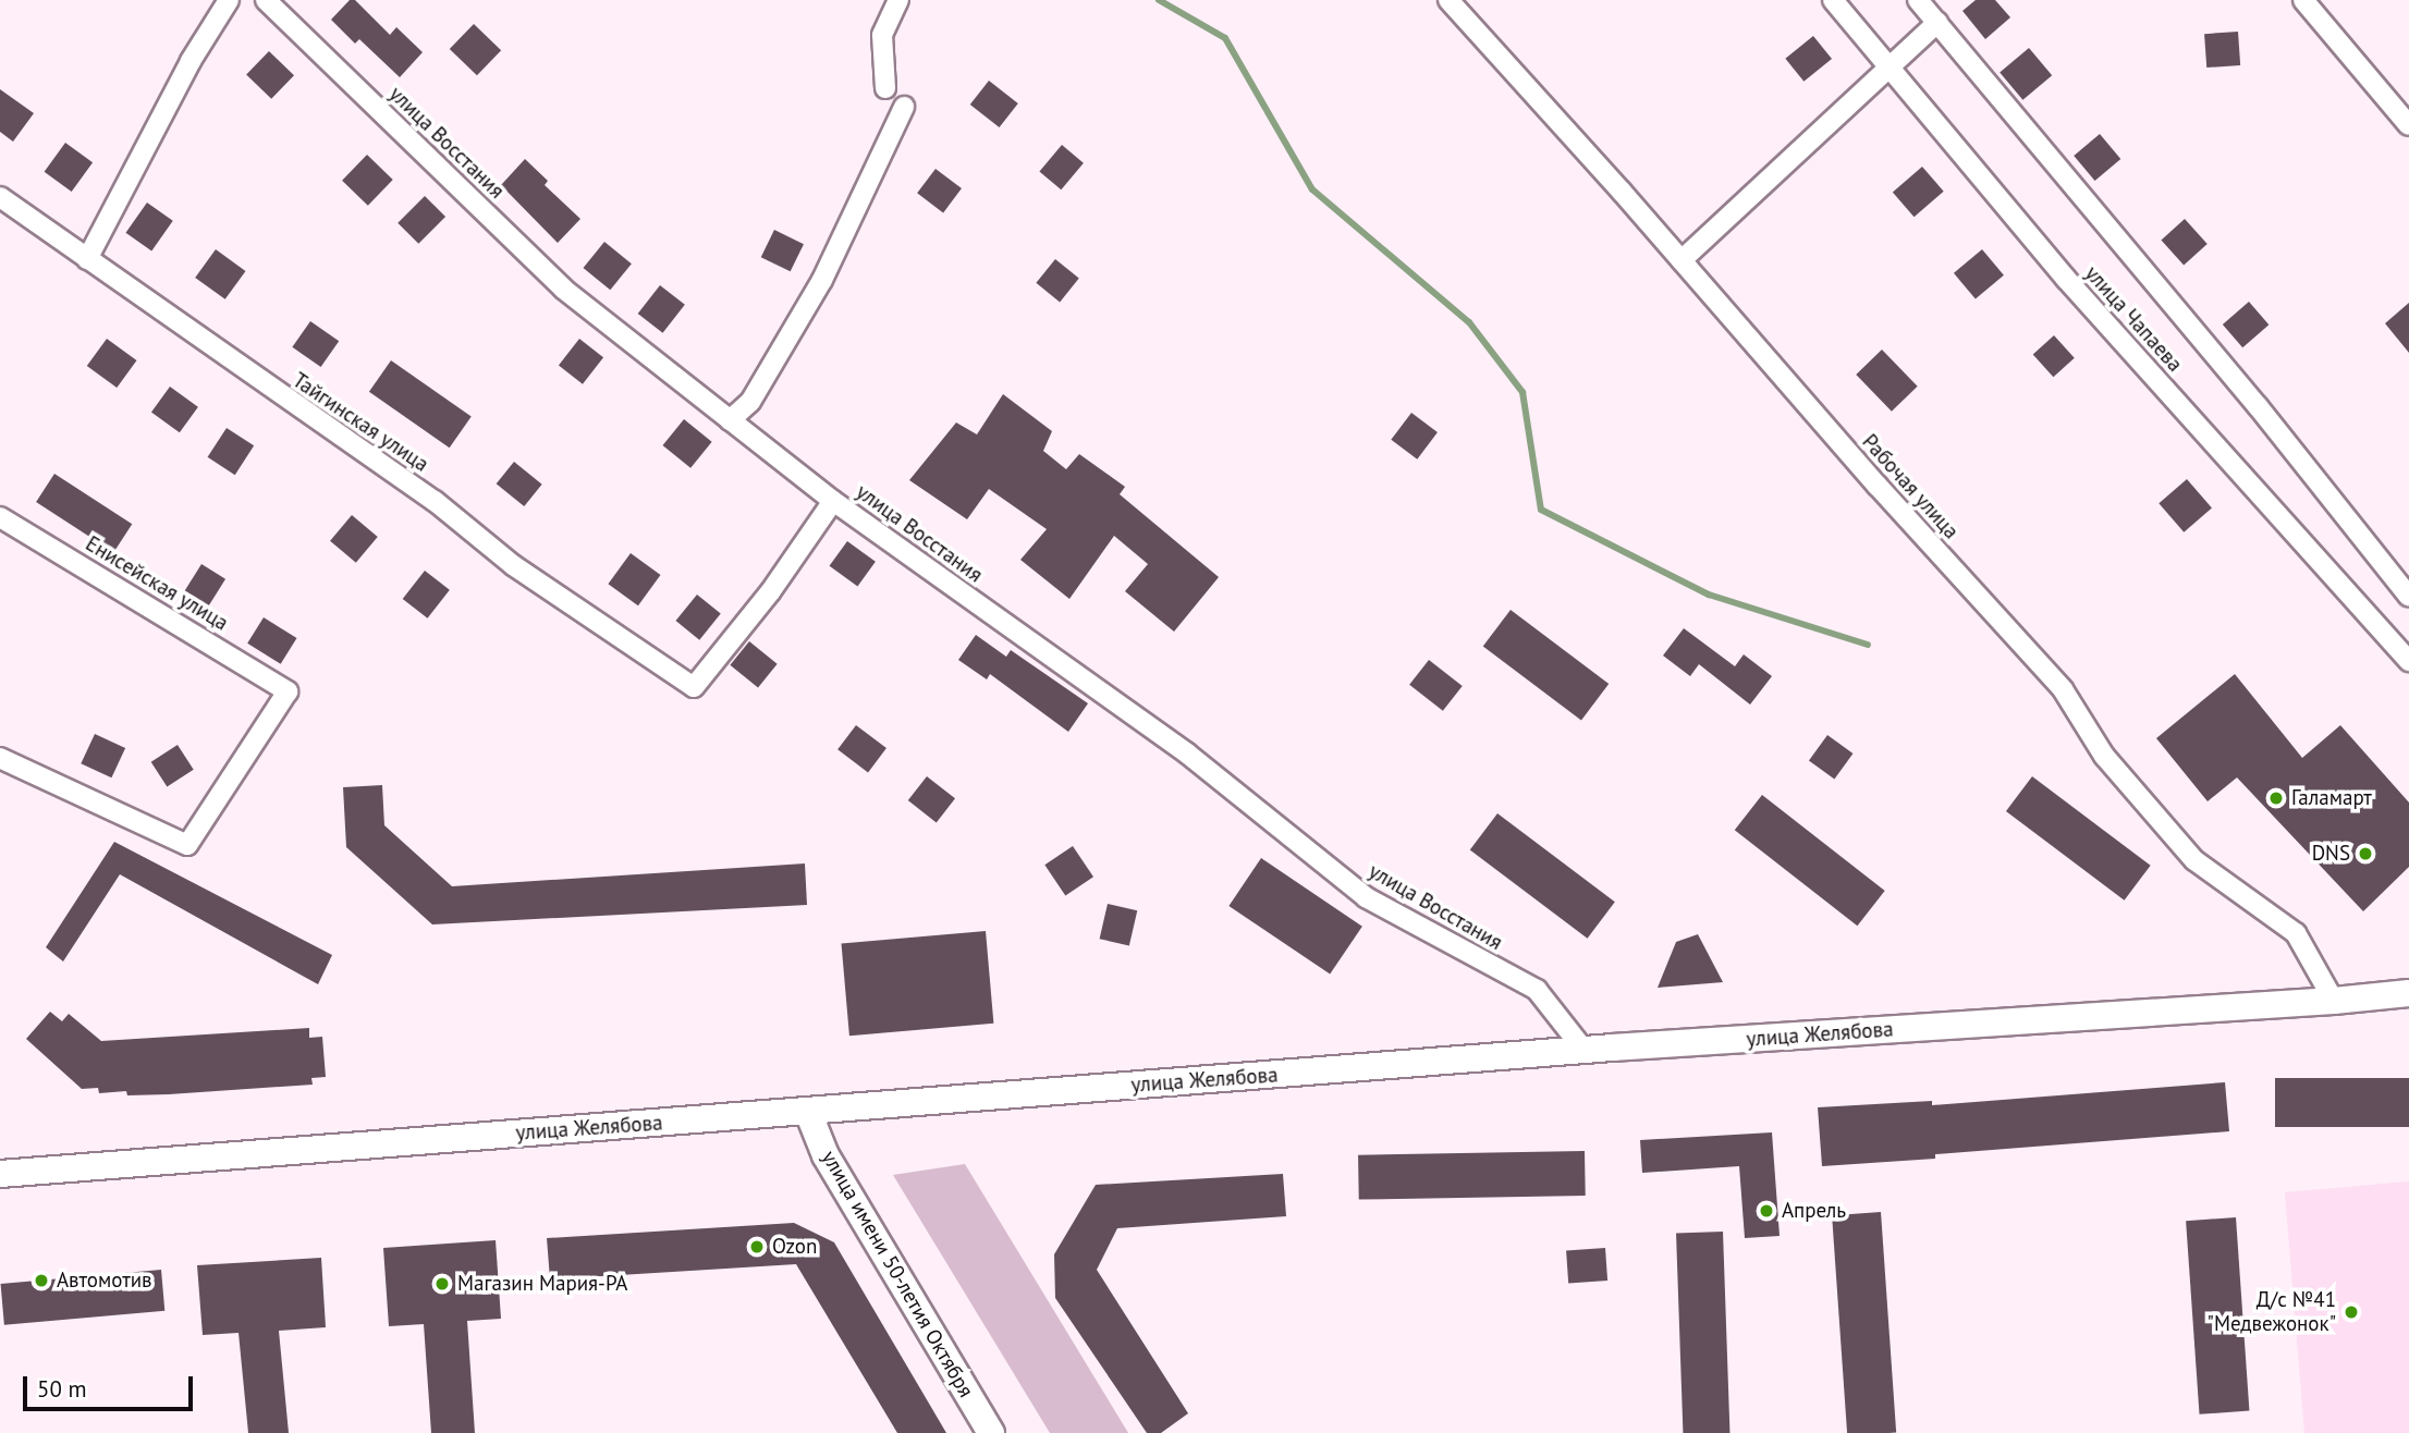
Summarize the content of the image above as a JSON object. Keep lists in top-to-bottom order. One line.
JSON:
{"streets":{"street":["улица Восстания","улица Чапаева","Тайгинская улица","Рабочая улица","Енисейская улица","улица Желябова","улица имени 50-летия Октября"]},"crossings":[["улица Восстания","Тайгинская улица"],["улица Восстания","улица Желябова"],["Рабочая улица","улица Желябова"],["улица Желябова","улица имени 50-летия Октября"]],"places":["Галамарт","DNS","Апрель","Ozon","Автомотив","Магазин Мария-РА","Д/с №41 \"Медвежонок\""],"scale_bar":"50 m"}
